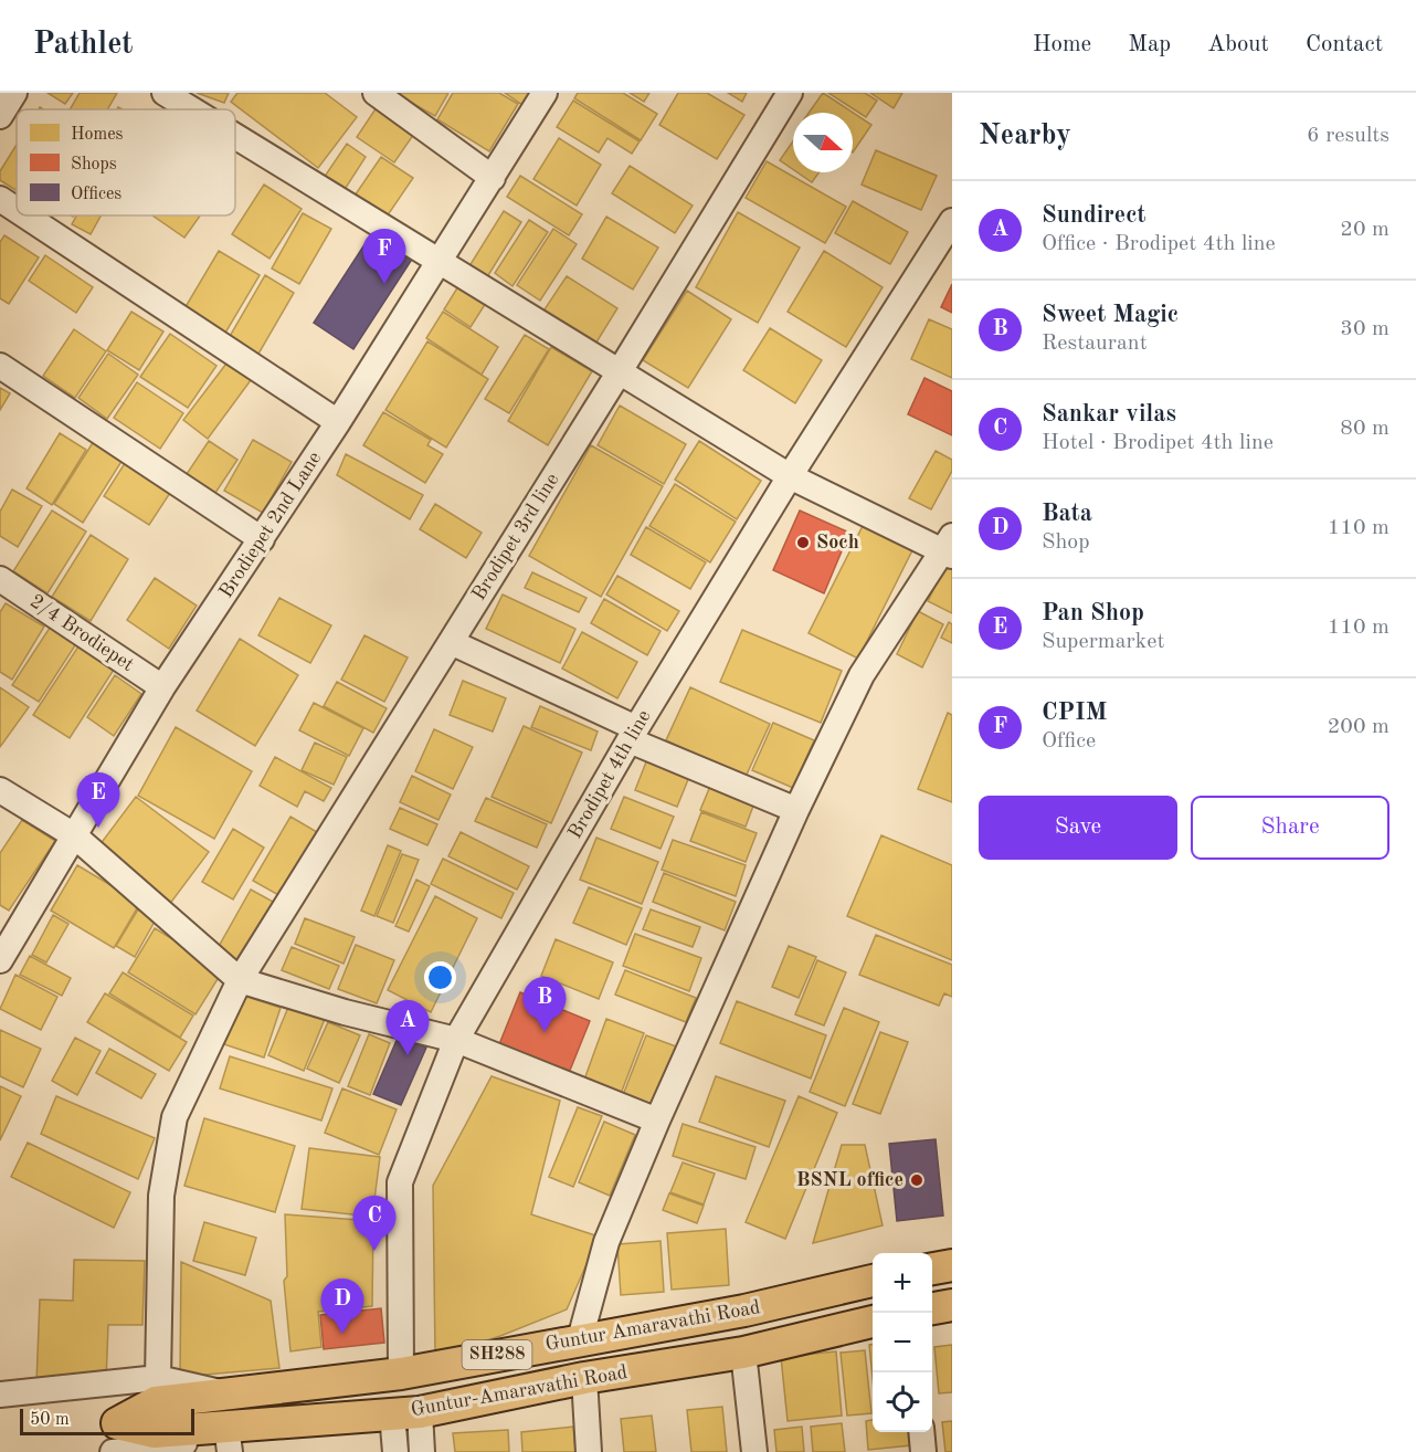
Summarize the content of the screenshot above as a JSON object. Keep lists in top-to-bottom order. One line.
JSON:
{"streets":{"main road":["Guntur Amaravathi Road","SH288","Guntur-Amaravathi Road"],"street":["Brodiepet 2nd Lane","Brodipet 3rd line","2/4 Brodiepet","Brodipet 4th line"]},"crossings":[["Brodiepet 2nd Lane","2/4 Brodiepet"],["Brodipet 4th line","Guntur Amaravathi Road"],["Guntur Amaravathi Road","Guntur-Amaravathi Road"]],"places":["Soch","BSNL office"],"legend":["Homes","Shops","Offices"],"scale_bar":"50 m","north":"right","page":{"header":"Pathlet","nav":["Home","Map","About","Contact"],"heading":["Nearby","6 results"],"list":[{"mark":"A","name":"Sundirect","note":"Office · Brodipet 4th line","value":"20 m"},{"mark":"B","name":"Sweet Magic","note":"Restaurant","value":"30 m"},{"mark":"C","name":"Sankar vilas","note":"Hotel · Brodipet 4th line","value":"80 m"},{"mark":"D","name":"Bata","note":"Shop","value":"110 m"},{"mark":"E","name":"Pan Shop","note":"Supermarket","value":"110 m"},{"mark":"F","name":"CPIM","note":"Office","value":"200 m"}],"pins":["F","E","B","A","C","D"],"buttons":["Save","Share"],"map_buttons":["+","−"],"scale":"50 m"}}
